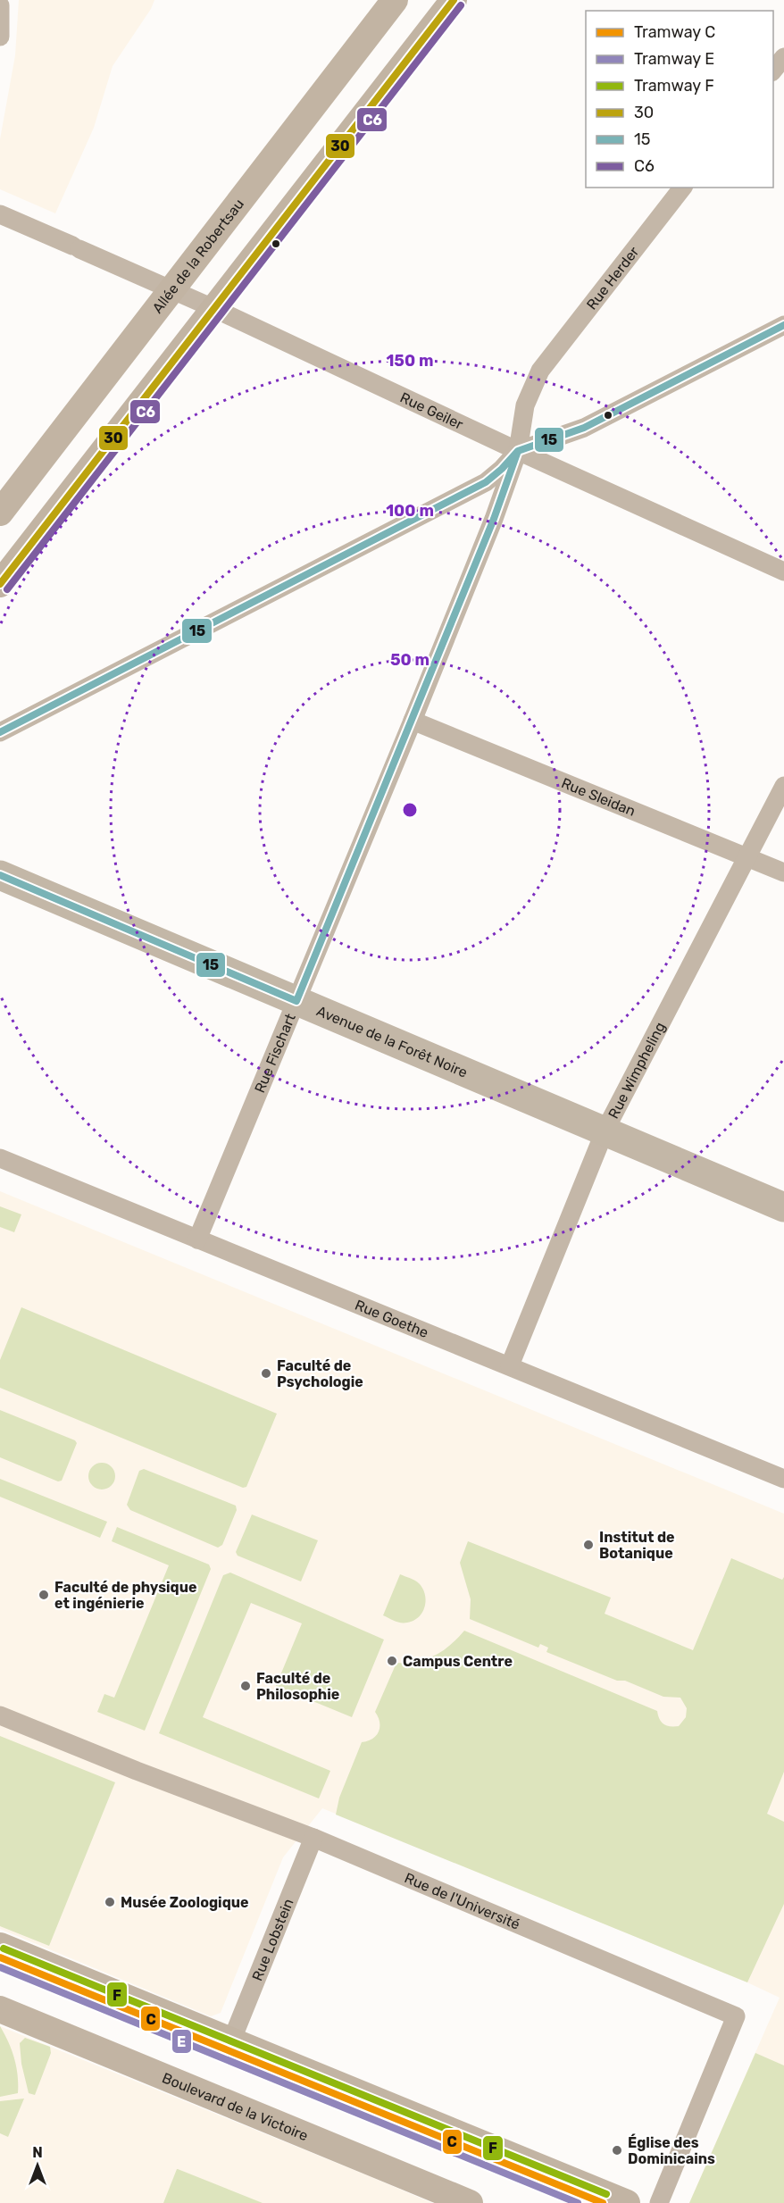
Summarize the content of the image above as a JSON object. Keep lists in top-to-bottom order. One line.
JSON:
{"streets":{"main road":["Allée de la Robertsau","Avenue de la Forêt Noire","Boulevard de la Victoire"],"street":["Rue Herder","Rue Geiler","Rue Sleidan","Rue Fischart","Rue Wimpheling","Rue Goethe","Rue de l'Université","Rue Lobstein"]},"crossings":[["Allée de la Robertsau","Rue Geiler"],["Rue Herder","Rue Geiler"],["Rue Herder","Rue Fischart"],["Rue Geiler","Rue Fischart"],["Rue Sleidan","Rue Fischart"],["Rue Sleidan","Rue Wimpheling"],["Avenue de la Forêt Noire","Rue Fischart"],["Avenue de la Forêt Noire","Rue Wimpheling"],["Rue Fischart","Rue Goethe"],["Rue Wimpheling","Rue Goethe"],["Rue de l'Université","Rue Lobstein"]],"places":["Faculté de Psychologie","Institut de Botanique","Faculté de physique et ingénierie","Campus Centre","Faculté de Philosophie","Musée Zoologique","Église des Dominicains"],"lines":["transit line 30","transit line C6","transit line 15","tram line F","tram line C","tram line E"],"legend":["Tramway C","Tramway E","Tramway F","30","15","C6"],"north":"top","rings":["150 m","100 m","50 m"]}
